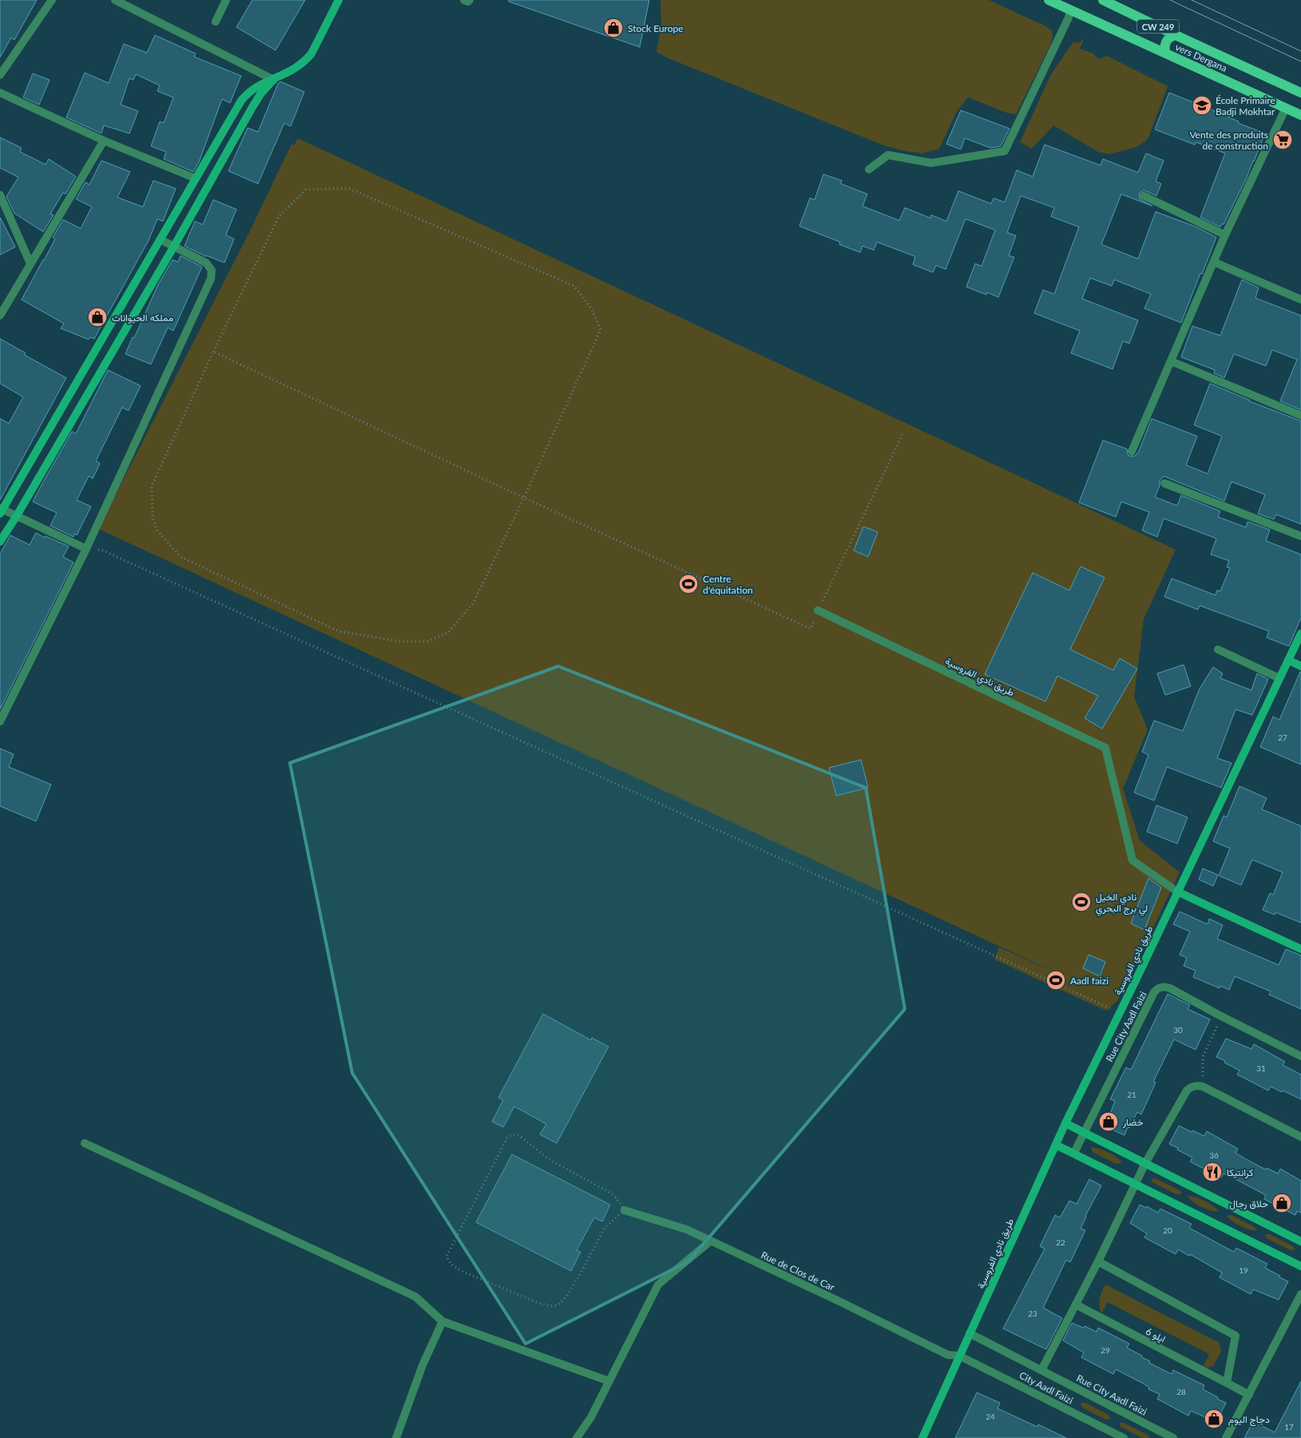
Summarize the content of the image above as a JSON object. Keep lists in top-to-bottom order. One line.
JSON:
{"streets":{"main road":["CW 249","vers Dergana","طريق نادي الفروسية"],"street":["Rue City Aadl Faizi","Rue de Clos de Car","ايلو 6","City Aadl Faizi"]},"crossings":[["طريق نادي الفروسية","Rue City Aadl Faizi"],["طريق نادي الفروسية","Rue de Clos de Car"],["طريق نادي الفروسية","City Aadl Faizi"],["Rue de Clos de Car","City Aadl Faizi"]],"places":{"shop":["Stock Europe","مملكه الحيوانات","خضار","حلاق رجال","دجاج اليوم"],"school or university":["École Primaire Badji Mokhtar"],"supermarket":["Vente des produits de construction"],"sports":["Centre d'équitation","نادي الخيل لي برج البحري","Aadl faizi"],"restaurant":["كرانتيكا"]},"house_numbers":["27","30","31","21","36","20","22","19","23","29","28","24","17"]}
